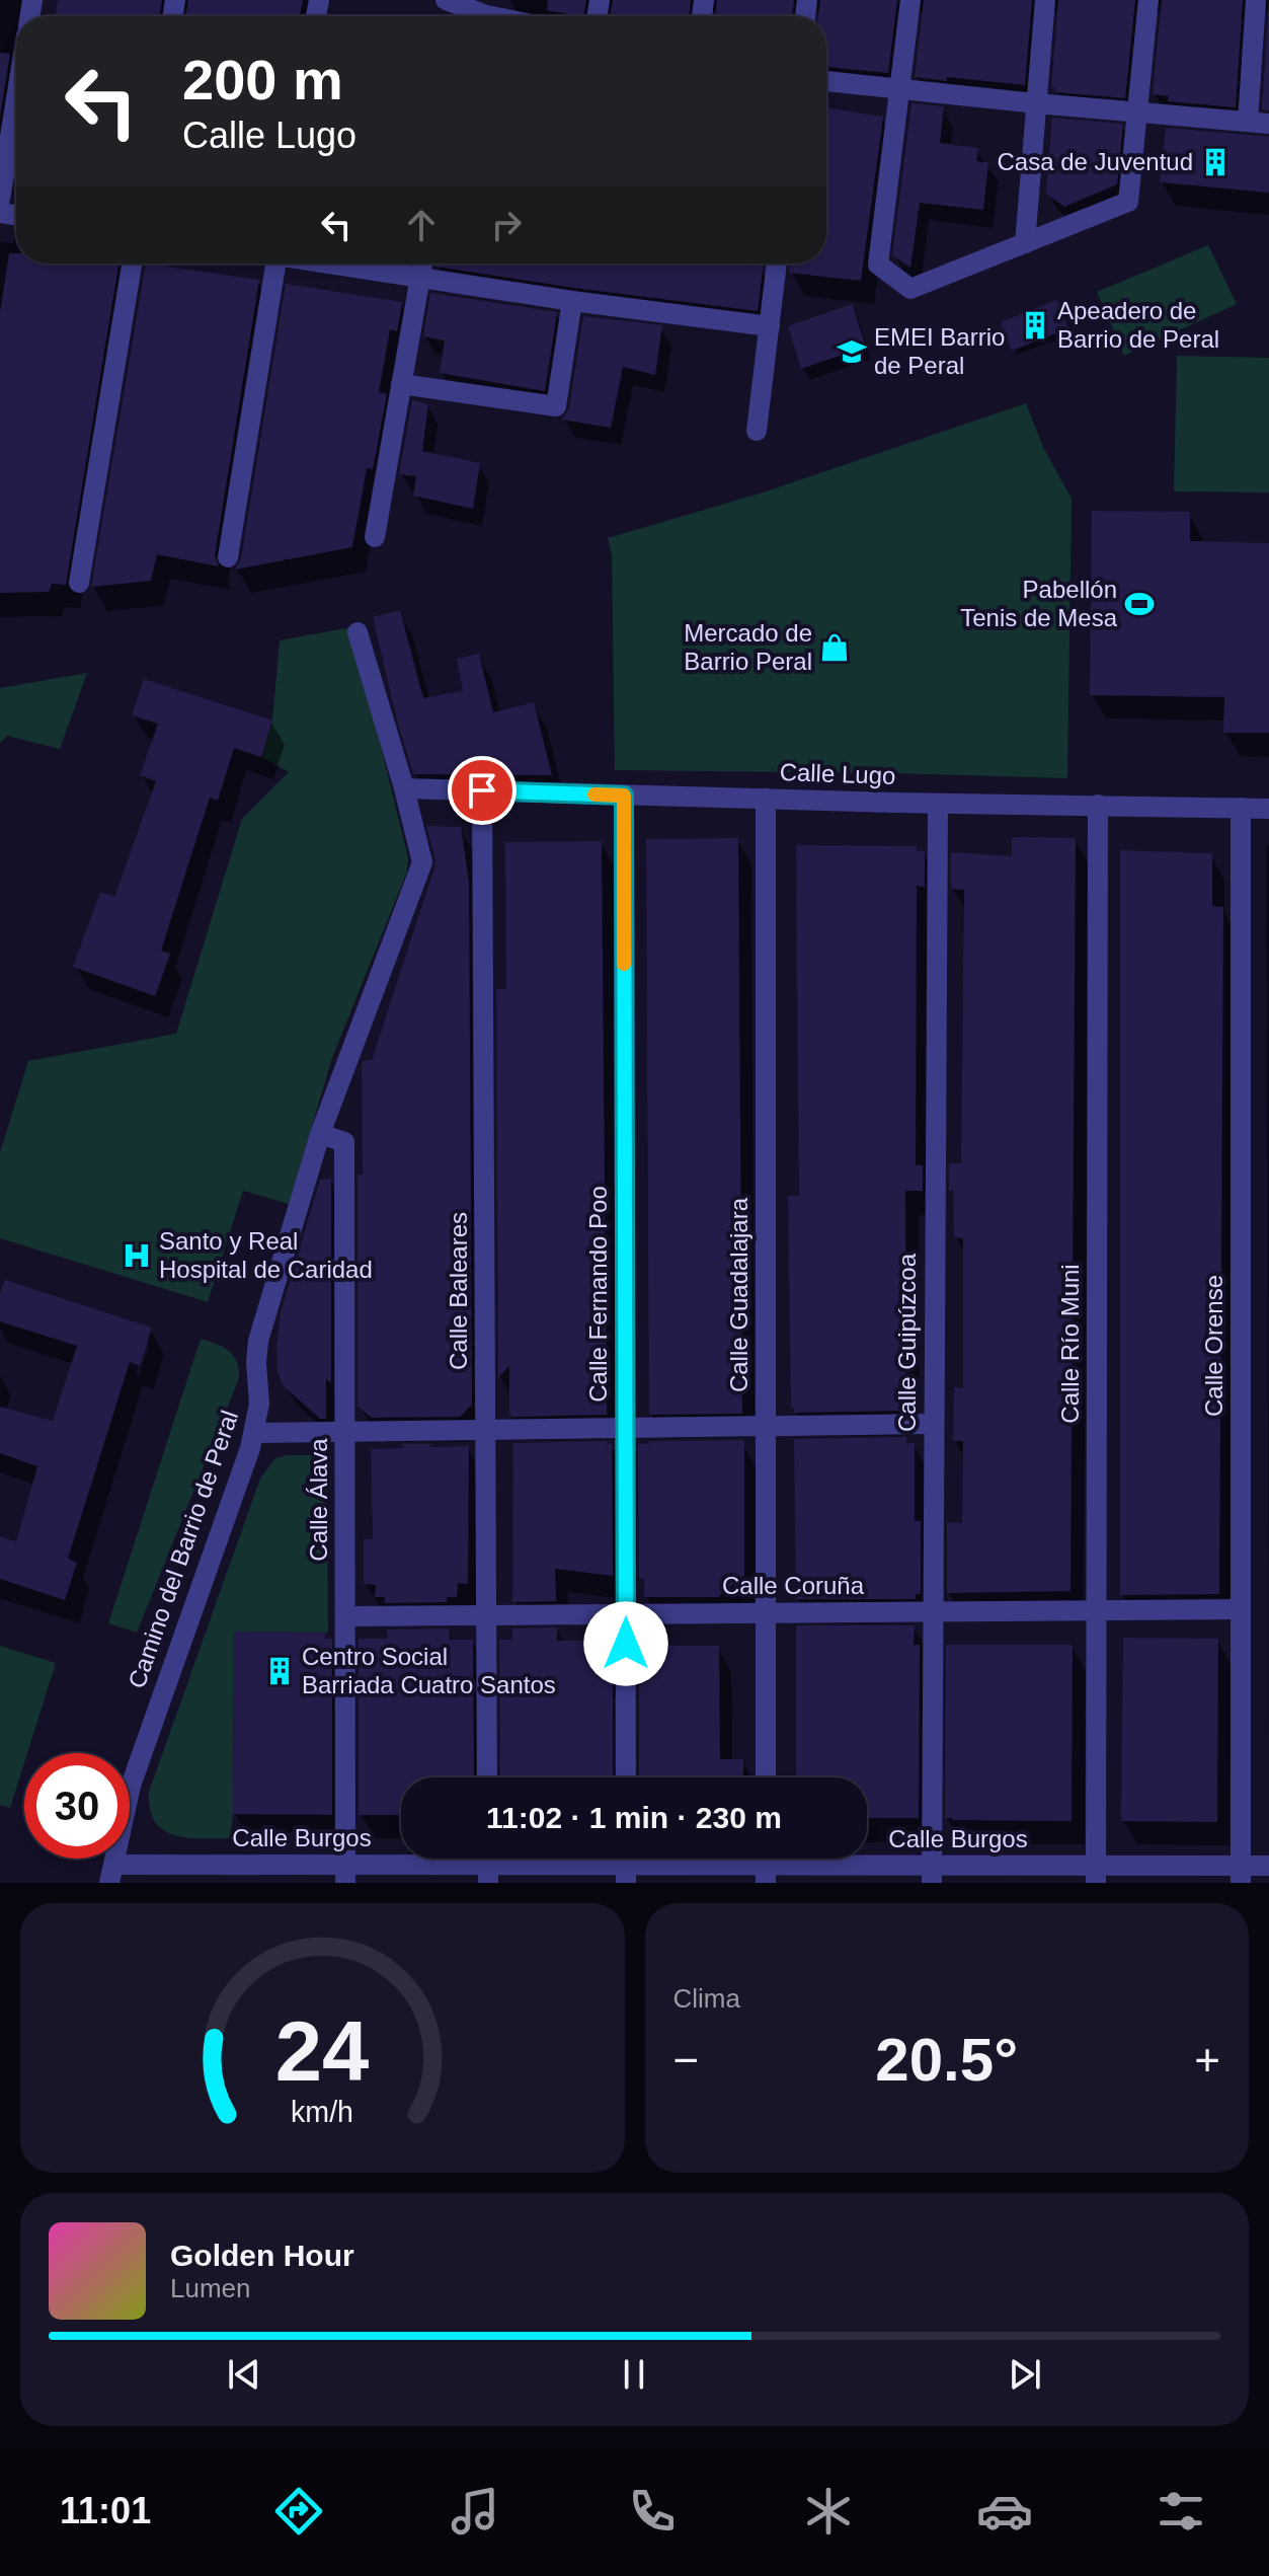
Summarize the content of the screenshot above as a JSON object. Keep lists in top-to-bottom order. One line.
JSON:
{"streets":{"street":["Calle Lugo","Calle Baleares","Calle Fernando Poo","Calle Guadalajara","Calle Guipúzcoa","Calle Río Muni","Calle Orense","Calle Álava","Camino del Barrio de Peral","Calle Coruña","Calle Burgos"]},"crossings":[["Calle Lugo","Calle Baleares"],["Calle Lugo","Calle Fernando Poo"],["Calle Lugo","Calle Guadalajara"],["Calle Lugo","Calle Guipúzcoa"],["Calle Lugo","Calle Río Muni"],["Calle Lugo","Calle Orense"],["Calle Lugo","Camino del Barrio de Peral"],["Calle Baleares","Calle Coruña"],["Calle Fernando Poo","Calle Coruña"],["Calle Guadalajara","Calle Coruña"],["Calle Guipúzcoa","Calle Coruña"],["Calle Guipúzcoa","Calle Burgos"],["Calle Río Muni","Calle Coruña"],["Calle Río Muni","Calle Burgos"],["Calle Orense","Calle Coruña"],["Calle Orense","Calle Burgos"],["Calle Álava","Camino del Barrio de Peral"],["Calle Álava","Calle Coruña"],["Calle Álava","Calle Burgos"],["Camino del Barrio de Peral","Calle Burgos"]],"places":{"building":["Casa de Juventud","Apeadero de Barrio de Peral","Centro Social Barriada Cuatro Santos"],"school or university":["EMEI Barrio de Peral"],"sports":["Pabellón Tenis de Mesa"],"shop":["Mercado de Barrio Peral"],"hospital":["Santo y Real Hospital de Caridad"]},"page":{"turn":["200 m","Calle Lugo"],"limit":"30","trip":"11:02 · 1 min · 230 m","tile":"Clima","heat":["−","20.5°","+"],"song":["Golden Hour","Lumen"],"tabs":"11:01","gauge":["24","km/h"]}}
